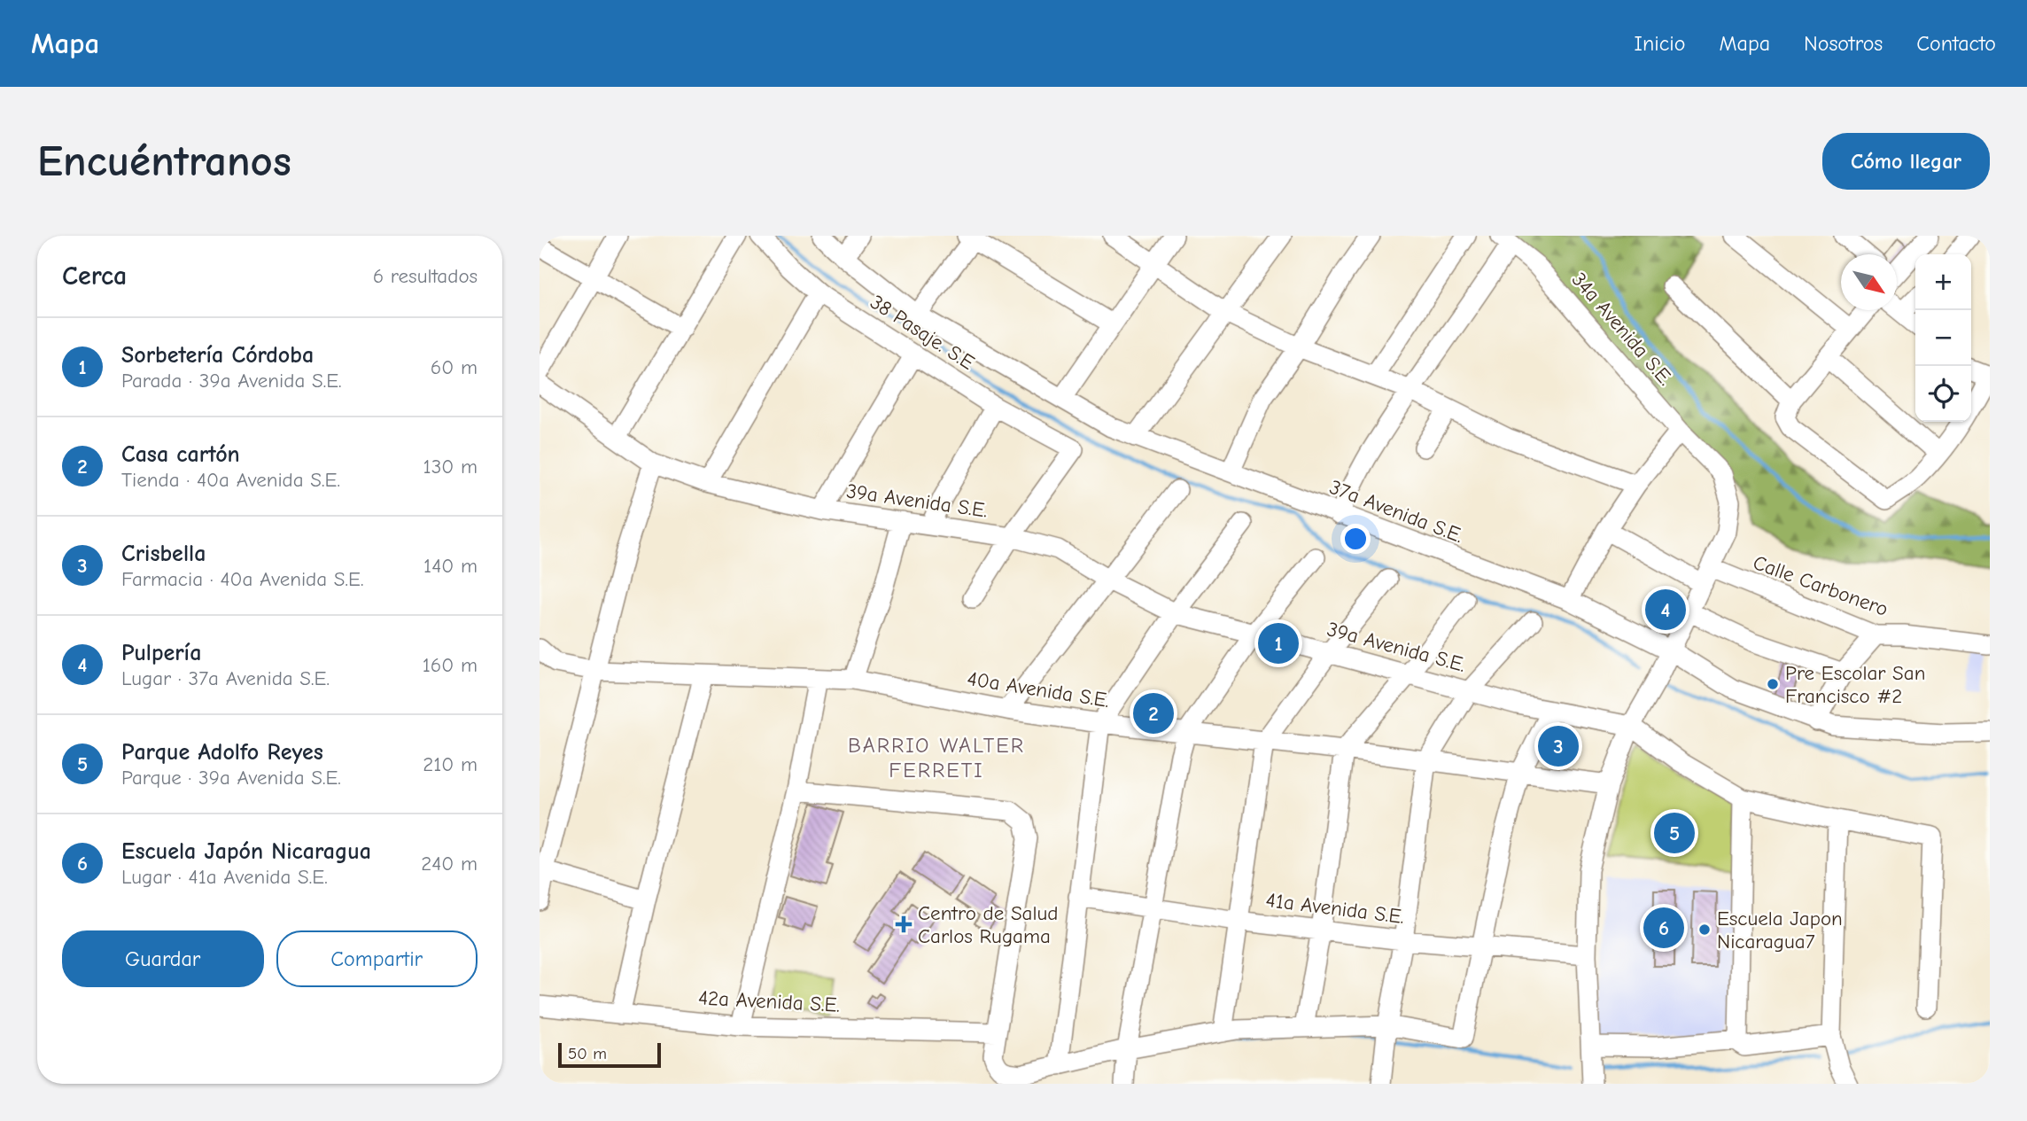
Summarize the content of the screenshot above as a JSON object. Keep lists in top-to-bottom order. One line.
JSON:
{"streets":{"street":["34a Avenida S.E.","38 Pasaje. S.E","39a Avenida S.E.","37a Avenida S.E.","Calle Carbonero","40a Avenida S.E.","41a Avenida S.E.","42a Avenida S.E."]},"crossings":[["34a Avenida S.E.","39a Avenida S.E."],["34a Avenida S.E.","37a Avenida S.E."],["34a Avenida S.E.","Calle Carbonero"],["34a Avenida S.E.","40a Avenida S.E."],["34a Avenida S.E.","41a Avenida S.E."],["38 Pasaje. S.E","39a Avenida S.E."]],"districts":["BARRIO WALTER FERRETI"],"places":{"other":["Pre Escolar San Francisco #2","Escuela Japon Nicaragua7"],"health":["Centro de Salud Carlos Rugama"]},"scale_bar":"50 m","north":"bottom right","page":{"header":"Mapa","nav":["Inicio","Mapa","Nosotros","Contacto"],"buttons":["Cómo llegar",["Guardar","Compartir"]],"title":"Encuéntranos","heading":["Cerca","6 resultados"],"map_buttons":["+","−"],"list":[{"mark":"1","name":"Sorbetería Córdoba","note":"Parada · 39a Avenida S.E.","value":"60 m"},{"mark":"2","name":"Casa cartón","note":"Tienda · 40a Avenida S.E.","value":"130 m"},{"mark":"3","name":"Crisbella","note":"Farmacia · 40a Avenida S.E.","value":"140 m"},{"mark":"4","name":"Pulpería","note":"Lugar · 37a Avenida S.E.","value":"160 m"},{"mark":"5","name":"Parque Adolfo Reyes","note":"Parque · 39a Avenida S.E.","value":"210 m"},{"mark":"6","name":"Escuela Japón Nicaragua","note":"Lugar · 41a Avenida S.E.","value":"240 m"}],"pins":["4","1","2","3","5","6"],"scale":"50 m"}}
